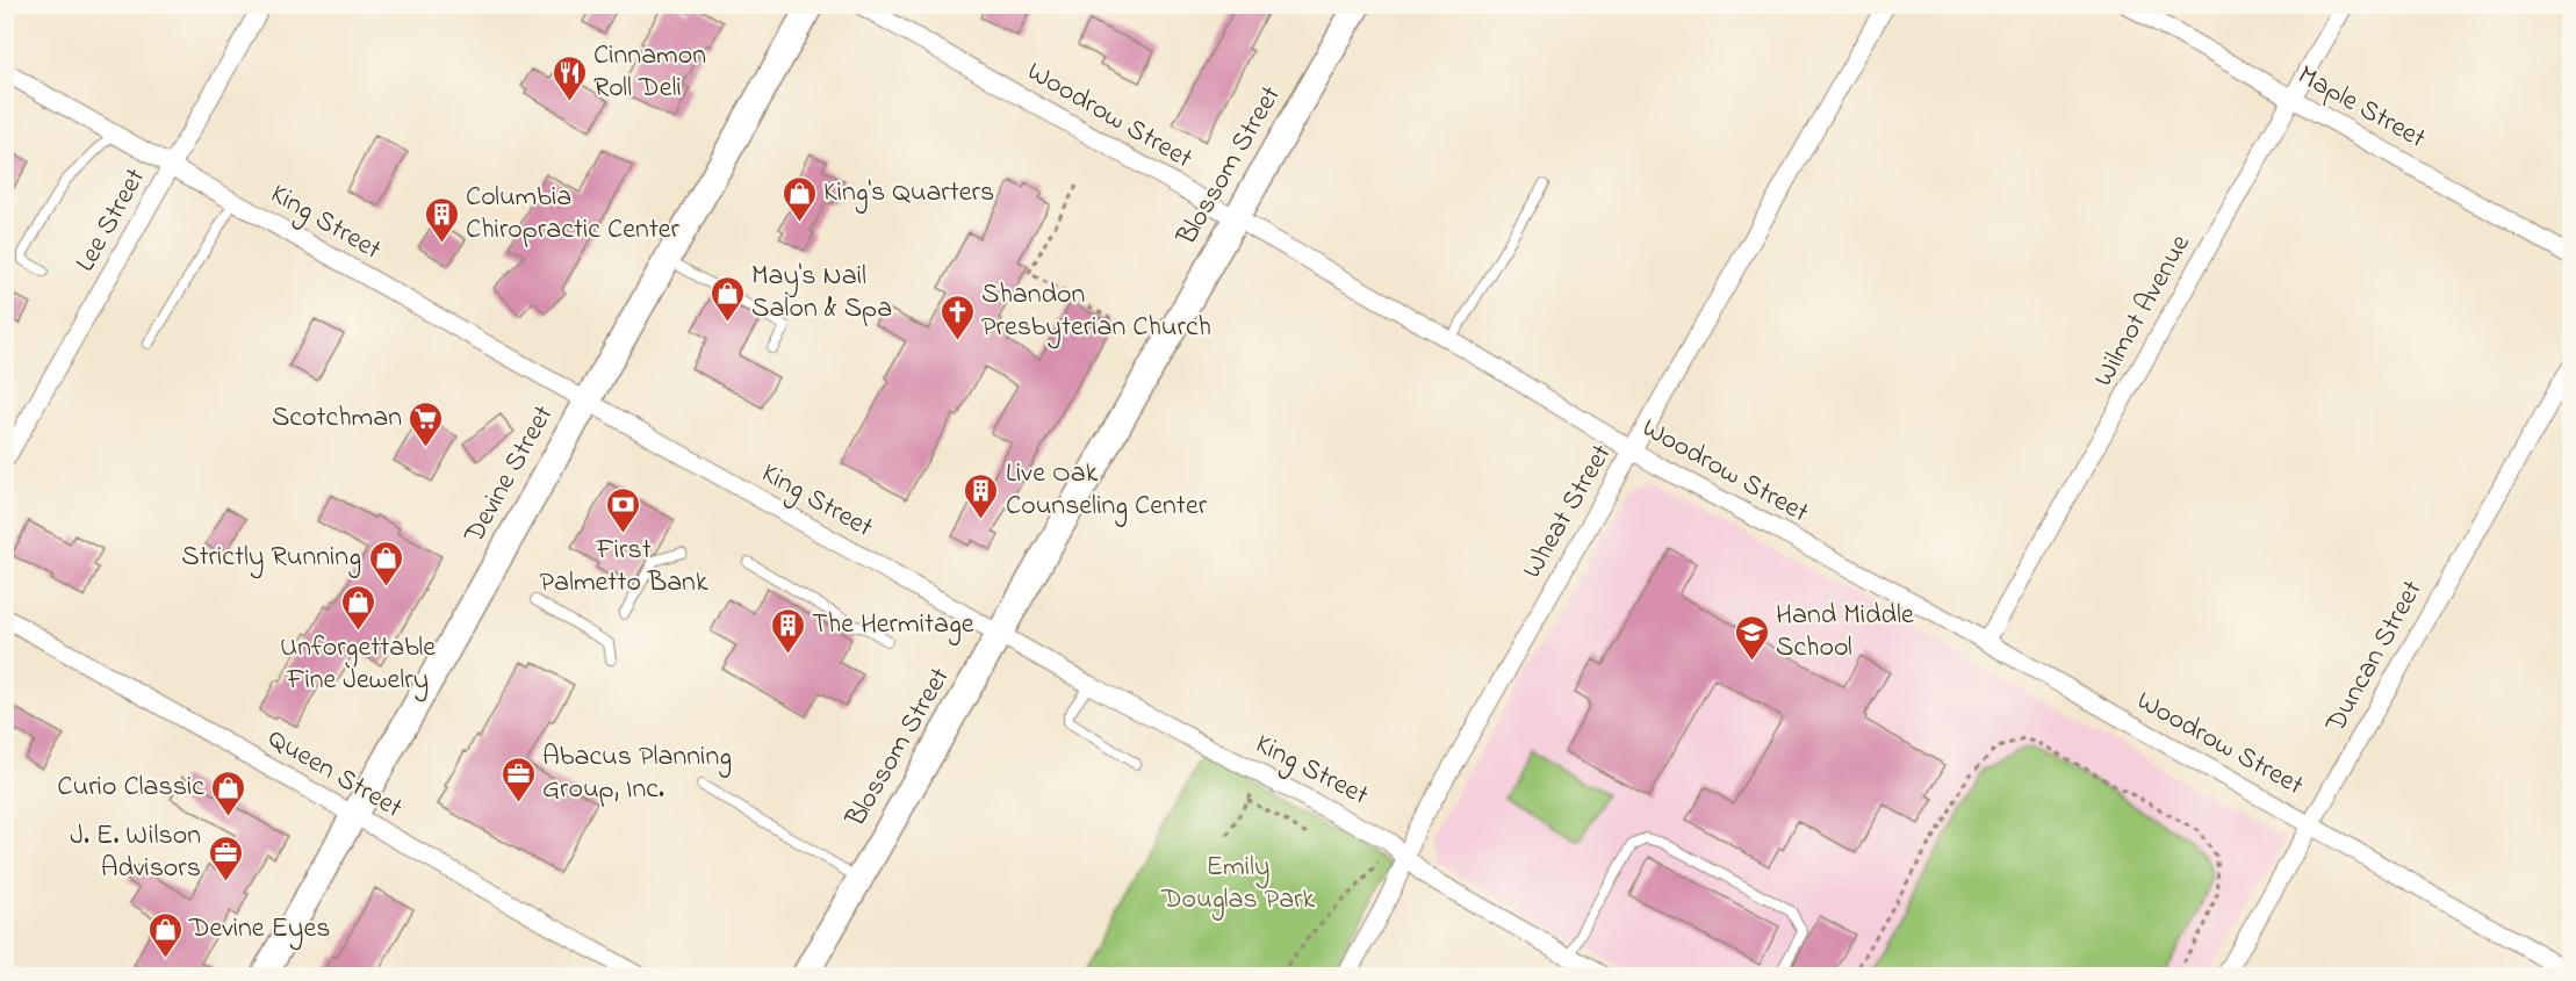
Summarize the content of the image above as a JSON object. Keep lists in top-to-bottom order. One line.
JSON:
{"streets":{"street":["Maple Street","Woodrow Street","Blossom Street","Lee Street","King Street","Wilmot Avenue","Devine Street","Wheat Street","Duncan Street","Queen Street"]},"crossings":[["Maple Street","Wilmot Avenue"],["Woodrow Street","Blossom Street"],["Woodrow Street","Wilmot Avenue"],["Woodrow Street","Wheat Street"],["Woodrow Street","Duncan Street"],["Blossom Street","King Street"],["Lee Street","King Street"],["King Street","Devine Street"],["King Street","Wheat Street"],["Devine Street","Queen Street"]],"parks":["Emily Douglas Park"],"places":{"restaurant":["Cinnamon Roll Deli"],"shop":["King's Quarters","May's Nail Salon & Spa","Strictly Running","Unforgettable Fine Jewelry","Curio Classic","Devine Eyes"],"building":["Columbia Chiropractic Center","Live Oak Counseling Center","The Hermitage"],"church":["Shandon Presbyterian Church"],"supermarket":["Scotchman"],"bank":["First Palmetto Bank"],"school or university":["Hand Middle School"],"office":["Abacus Planning Group, Inc.","J. E. Wilson Advisors"]}}
